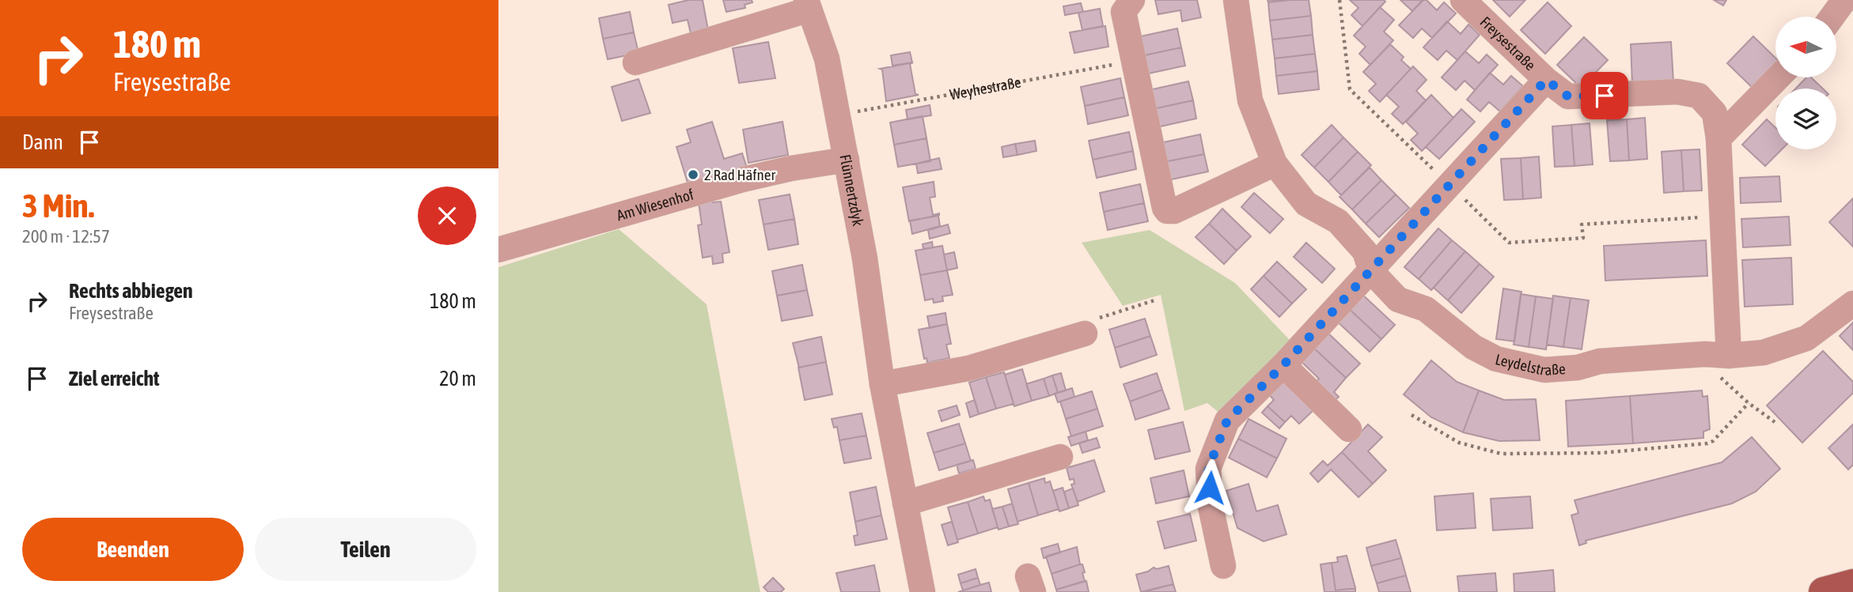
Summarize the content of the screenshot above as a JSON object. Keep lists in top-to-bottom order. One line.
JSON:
{"streets":{"street":["Freysestraße","Flünnertzdyk","Am Wiesenhof","Leydelstraße"],"path":["Weyhestraße"]},"crossings":[["Freysestraße","Leydelstraße"],["Weyhestraße","Flünnertzdyk"],["Flünnertzdyk","Am Wiesenhof"]],"places":["2 Rad Häfner"],"north":"left","page":{"turn":["180 m","Freysestraße"],"then":"Dann","heading":["3 Min.","200 m · 12:57"],"list":[{"name":"Rechts abbiegen","note":"Freysestraße","value":"180 m"},{"name":"Ziel erreicht","value":"20 m"}],"buttons":["Beenden","Teilen"]}}
